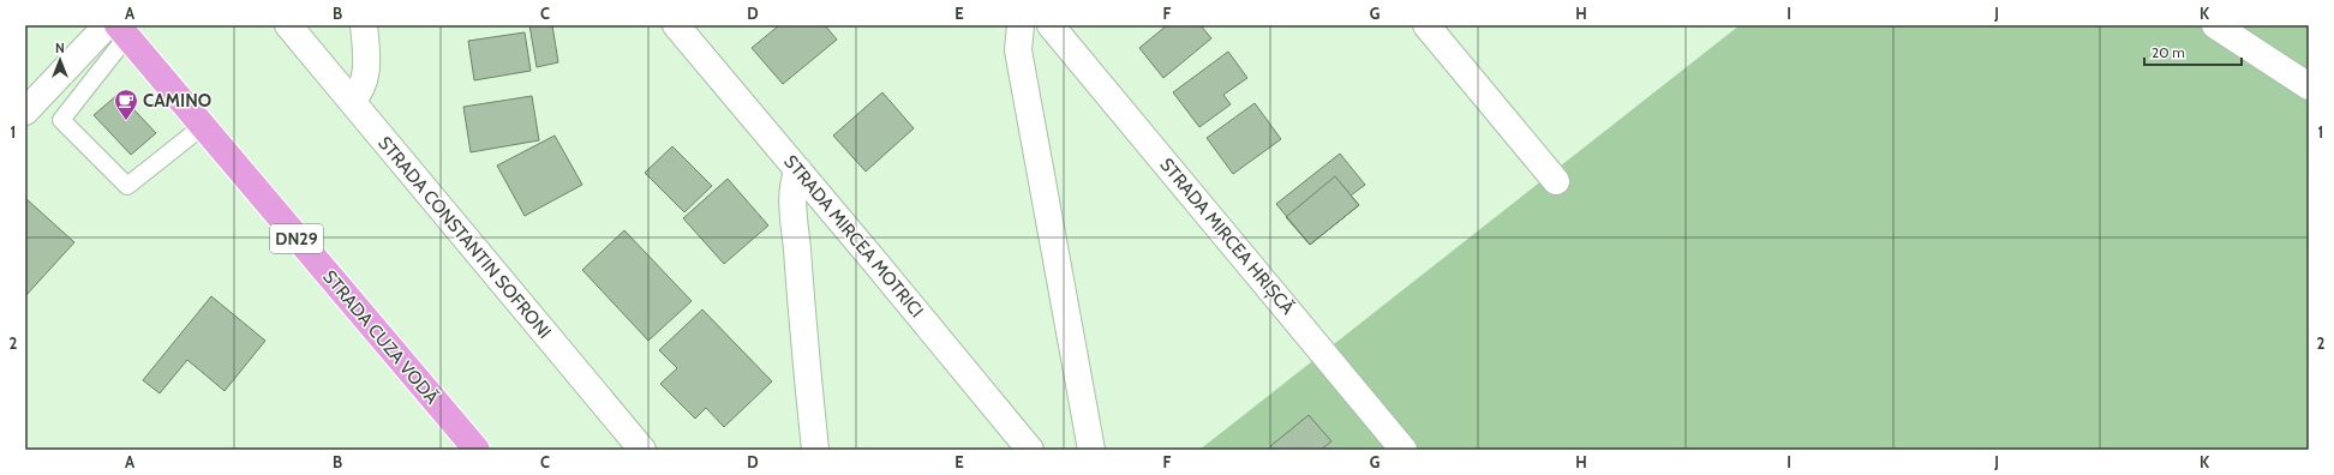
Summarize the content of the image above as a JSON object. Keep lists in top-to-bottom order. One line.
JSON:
{"streets":{"highway":["DN29","STRADA CUZA VODĂ"],"street":["STRADA MIRCEA MOTRICI","STRADA MIRCEA HRIȘCĂ","STRADA CONSTANTIN SOFRONI"]},"places":{"cafe":["CAMINO"]},"scale_bar":"20 m","north":"top","grid":{"columns":["A","B","C","D","E","F","G","H","I","J","K"],"rows":["1","2"]}}
